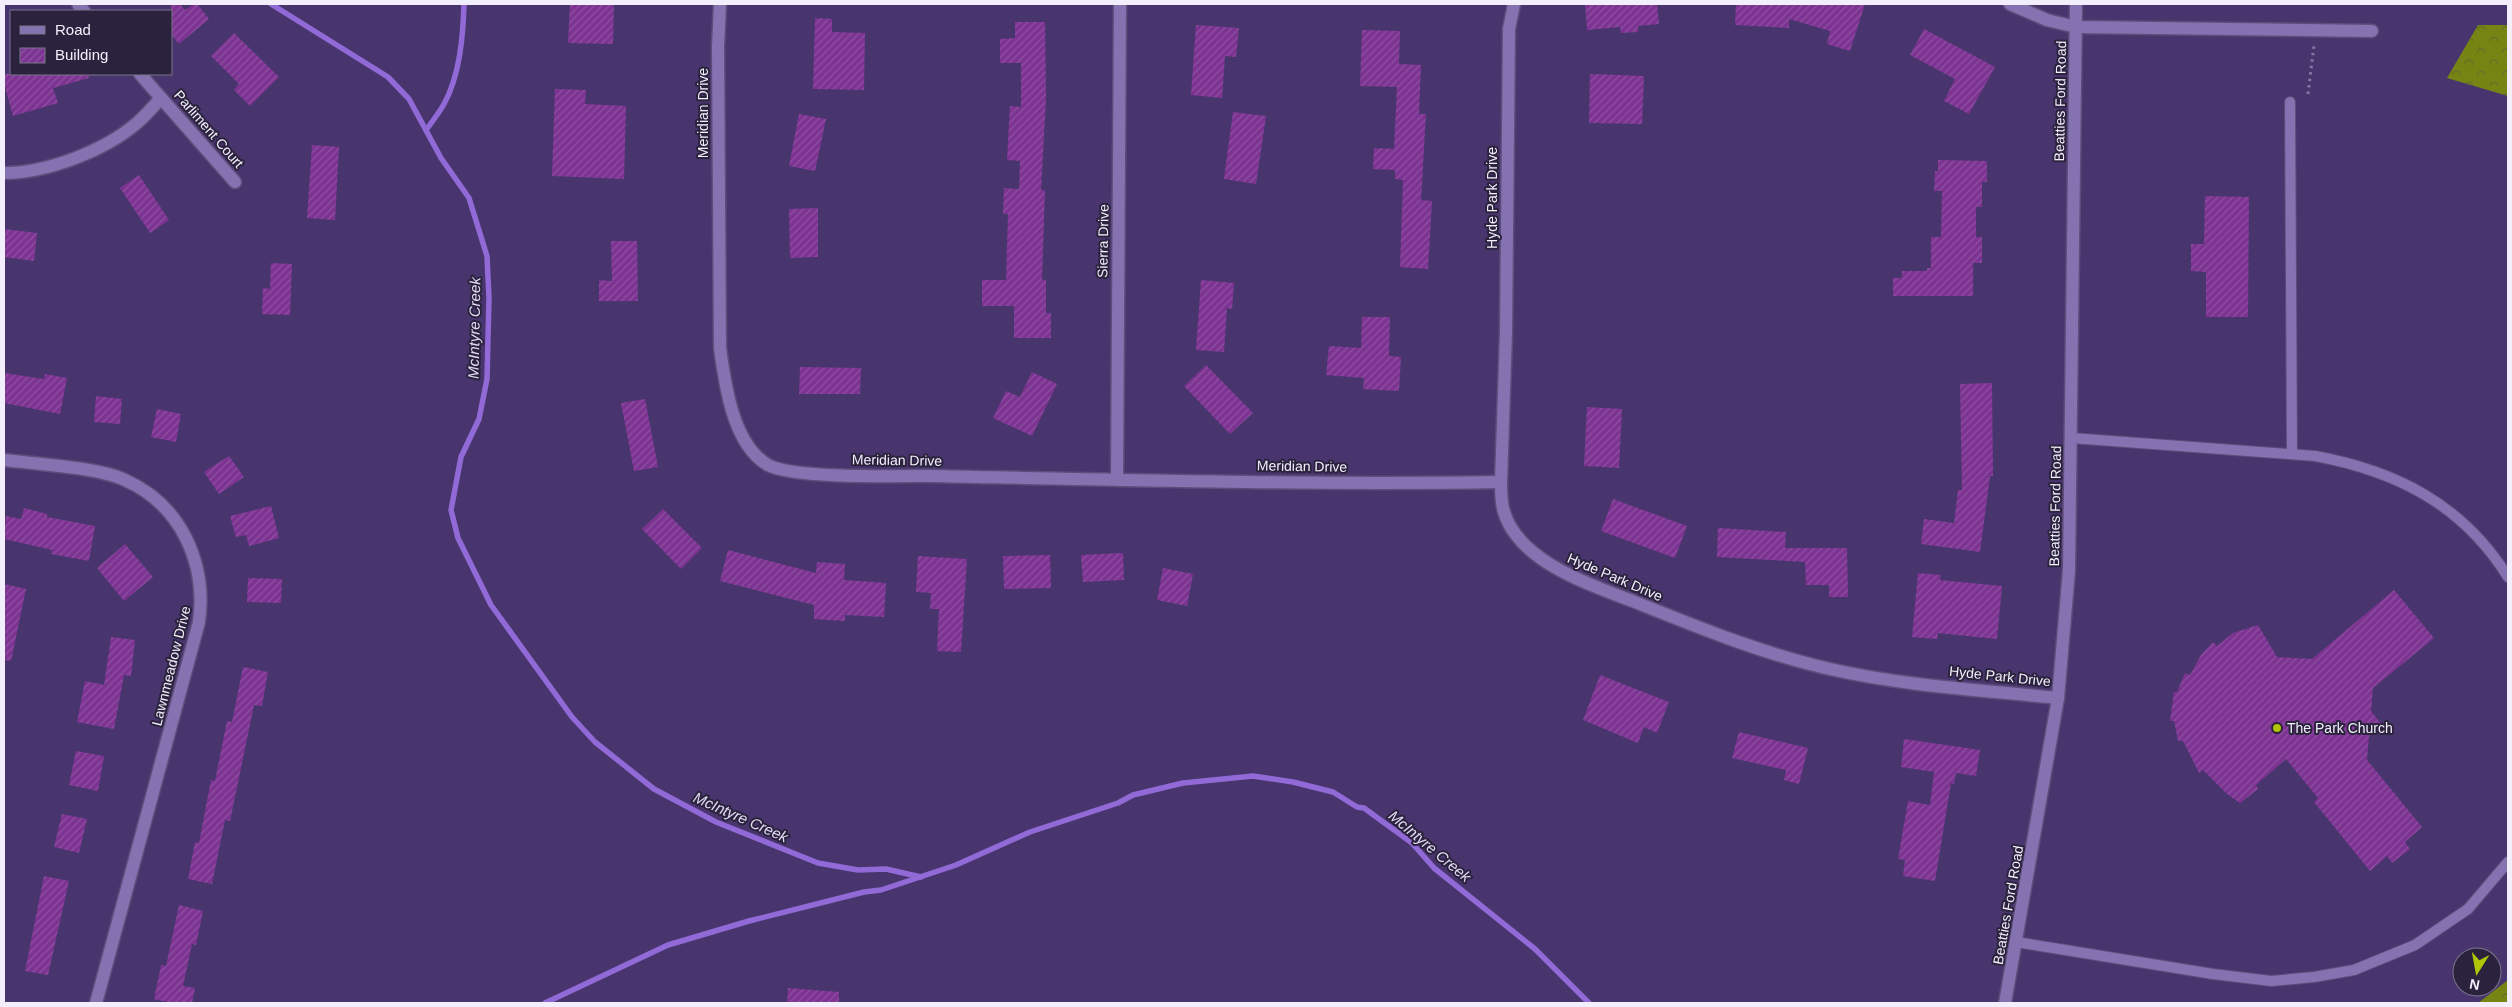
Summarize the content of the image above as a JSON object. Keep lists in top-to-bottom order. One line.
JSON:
{"streets":{"street":["Beatties Ford Road","Meridian Drive","Parliment Court","Hyde Park Drive","Sierra Drive","Lawnmeadow Drive"]},"crossings":[["Beatties Ford Road","Hyde Park Drive"],["Meridian Drive","Hyde Park Drive"],["Meridian Drive","Sierra Drive"]],"water":["McIntyre Creek"],"places":["The Park Church"],"legend":["Road","Building"],"north":"bottom"}
